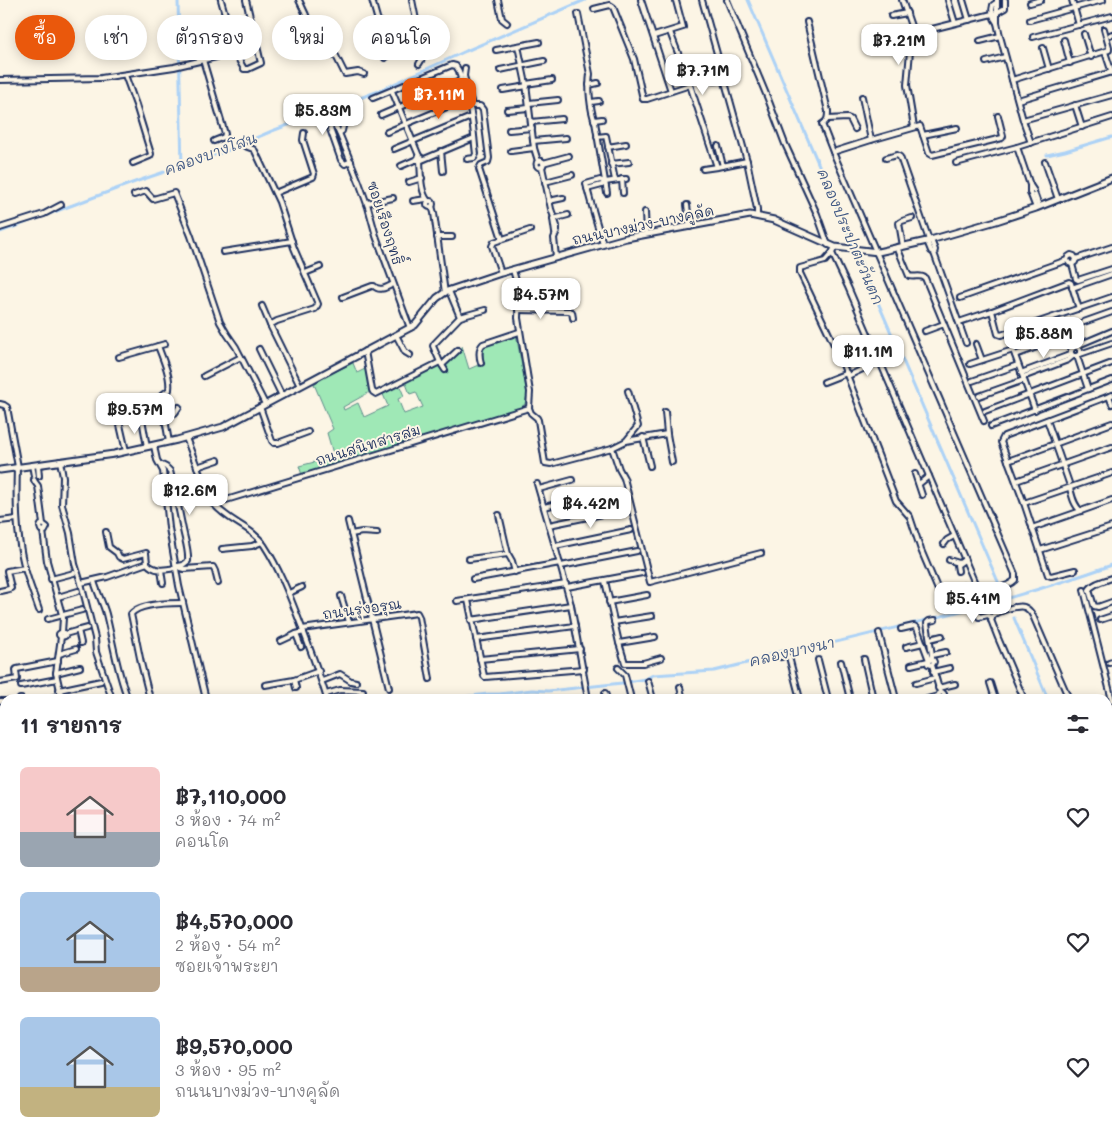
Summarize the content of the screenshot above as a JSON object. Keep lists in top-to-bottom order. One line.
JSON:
{"streets":{"street":["ซอยเรืองฤทธิ์","ถนนบางม่วง-บางคูลัด","ถนนสนิทสารสม","ถนนรุ่งอรุณ"]},"crossings":[["ซอยเรืองฤทธิ์","ถนนบางม่วง-บางคูลัด"]],"water":["คลองบางโสน","คลองประปาตะวันตก","คลองบางนา"],"page":{"chip":["ซื้อ","เช่า","ตัวกรอง","ใหม่","คอนโด"],"price":["฿7.21M","฿7.71M","฿7.11M","฿5.83M","฿4.57M","฿5.88M","฿11.1M","฿9.57M","฿12.6M","฿4.42M","฿5.41M"],"heading":"11 รายการ","list":[{"name":"฿7,110,000","note":"3 ห้อง · 74 m² · คอนโด"},{"name":"฿4,570,000","note":"2 ห้อง · 54 m² · ซอยเจ้าพระยา"},{"name":"฿9,570,000","note":"3 ห้อง · 95 m² · ถนนบางม่วง-บางคูลัด"}]}}
